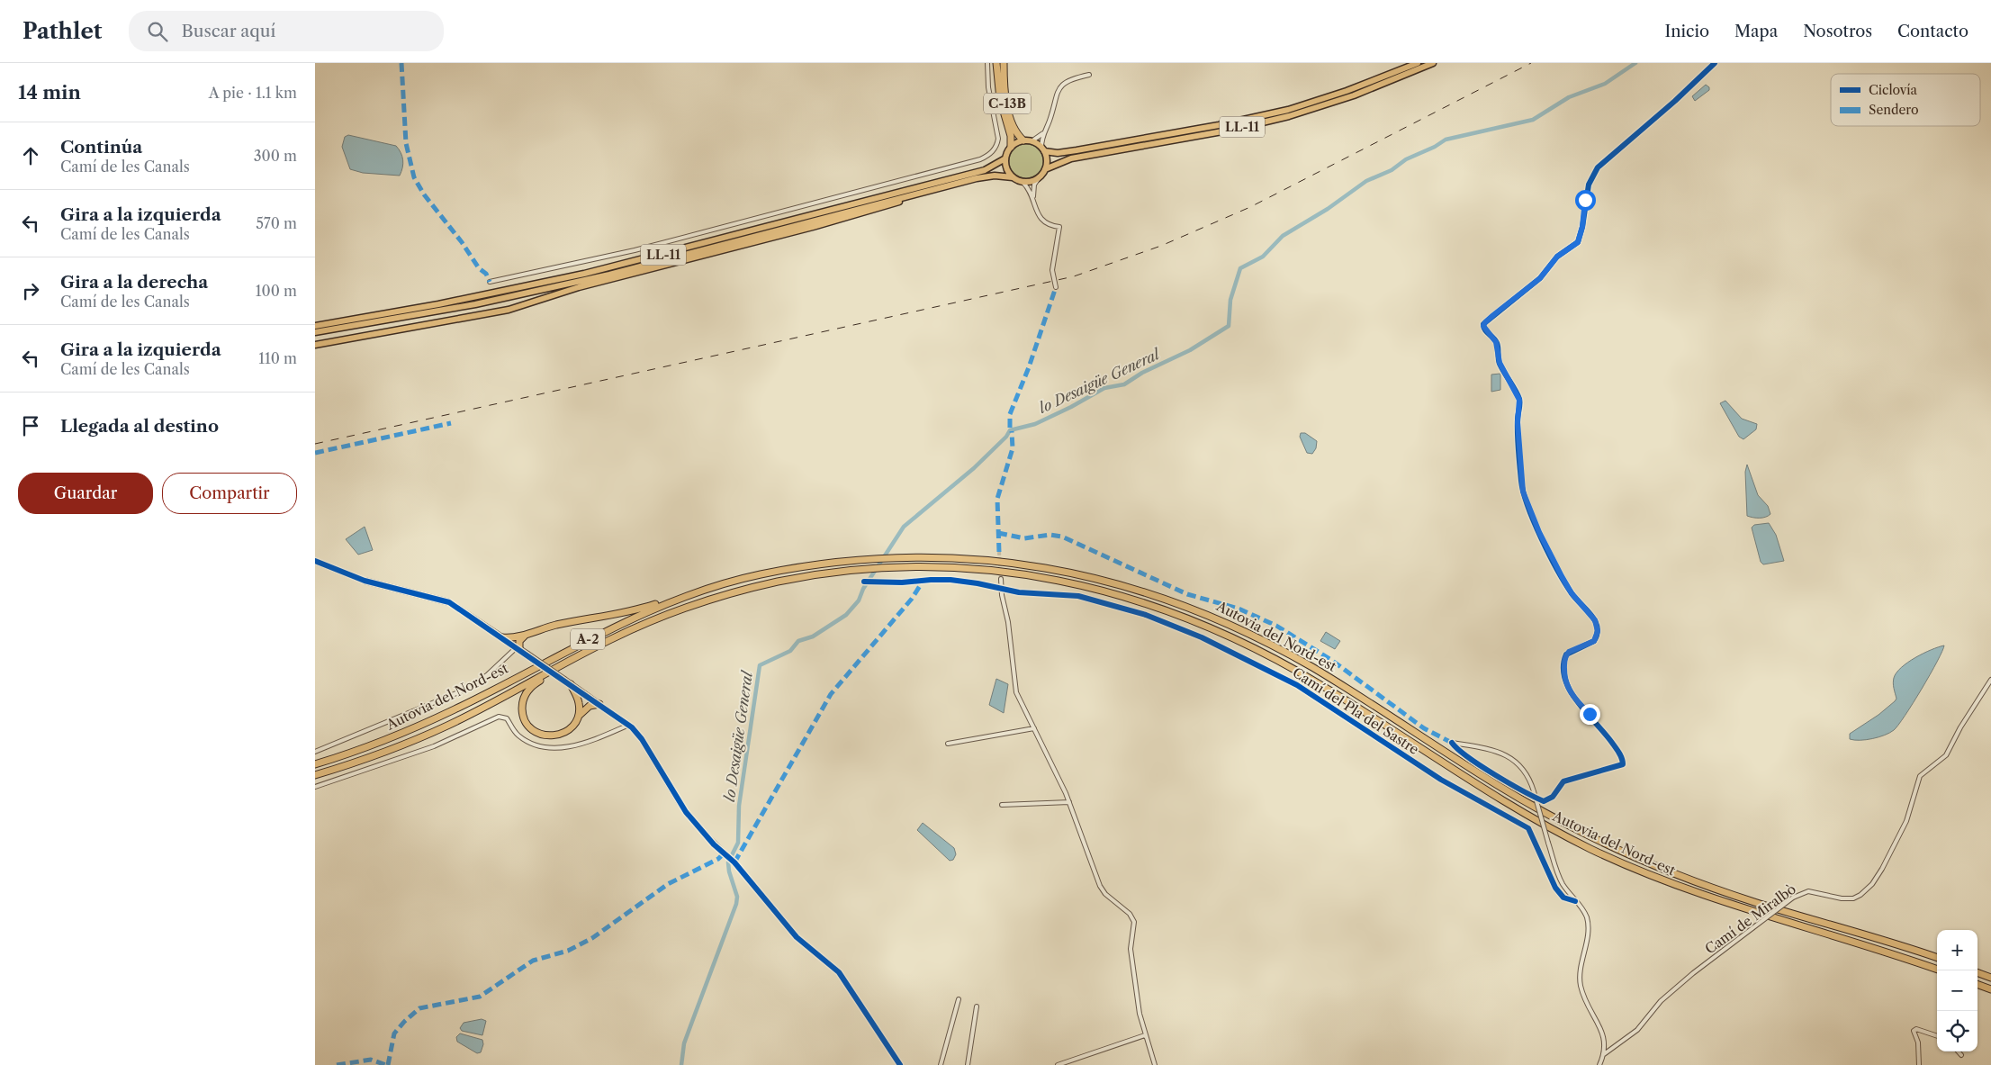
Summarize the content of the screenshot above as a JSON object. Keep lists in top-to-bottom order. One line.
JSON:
{"streets":{"highway":["C-13B","LL-11","Autovia del Nord-est","A-2"],"street":["Camí del Pla del Sastre","Camí de Miralbò"]},"crossings":[["C-13B","LL-11"],["Autovia del Nord-est","A-2"]],"water":["lo Desaigüe General"],"legend":["Ciclovía","Sendero"],"page":{"header":"Pathlet","search":"Buscar aquí","nav":["Inicio","Mapa","Nosotros","Contacto"],"heading":["14 min","A pie · 1.1 km"],"list":[["Continúa","Camí de les Canals","300 m"],["Gira a la izquierda","Camí de les Canals","570 m"],["Gira a la derecha","Camí de les Canals","100 m"],["Gira a la izquierda","Camí de les Canals","110 m"],"Llegada al destino"],"buttons":["Guardar","Compartir"],"map_buttons":["+","−"]}}
